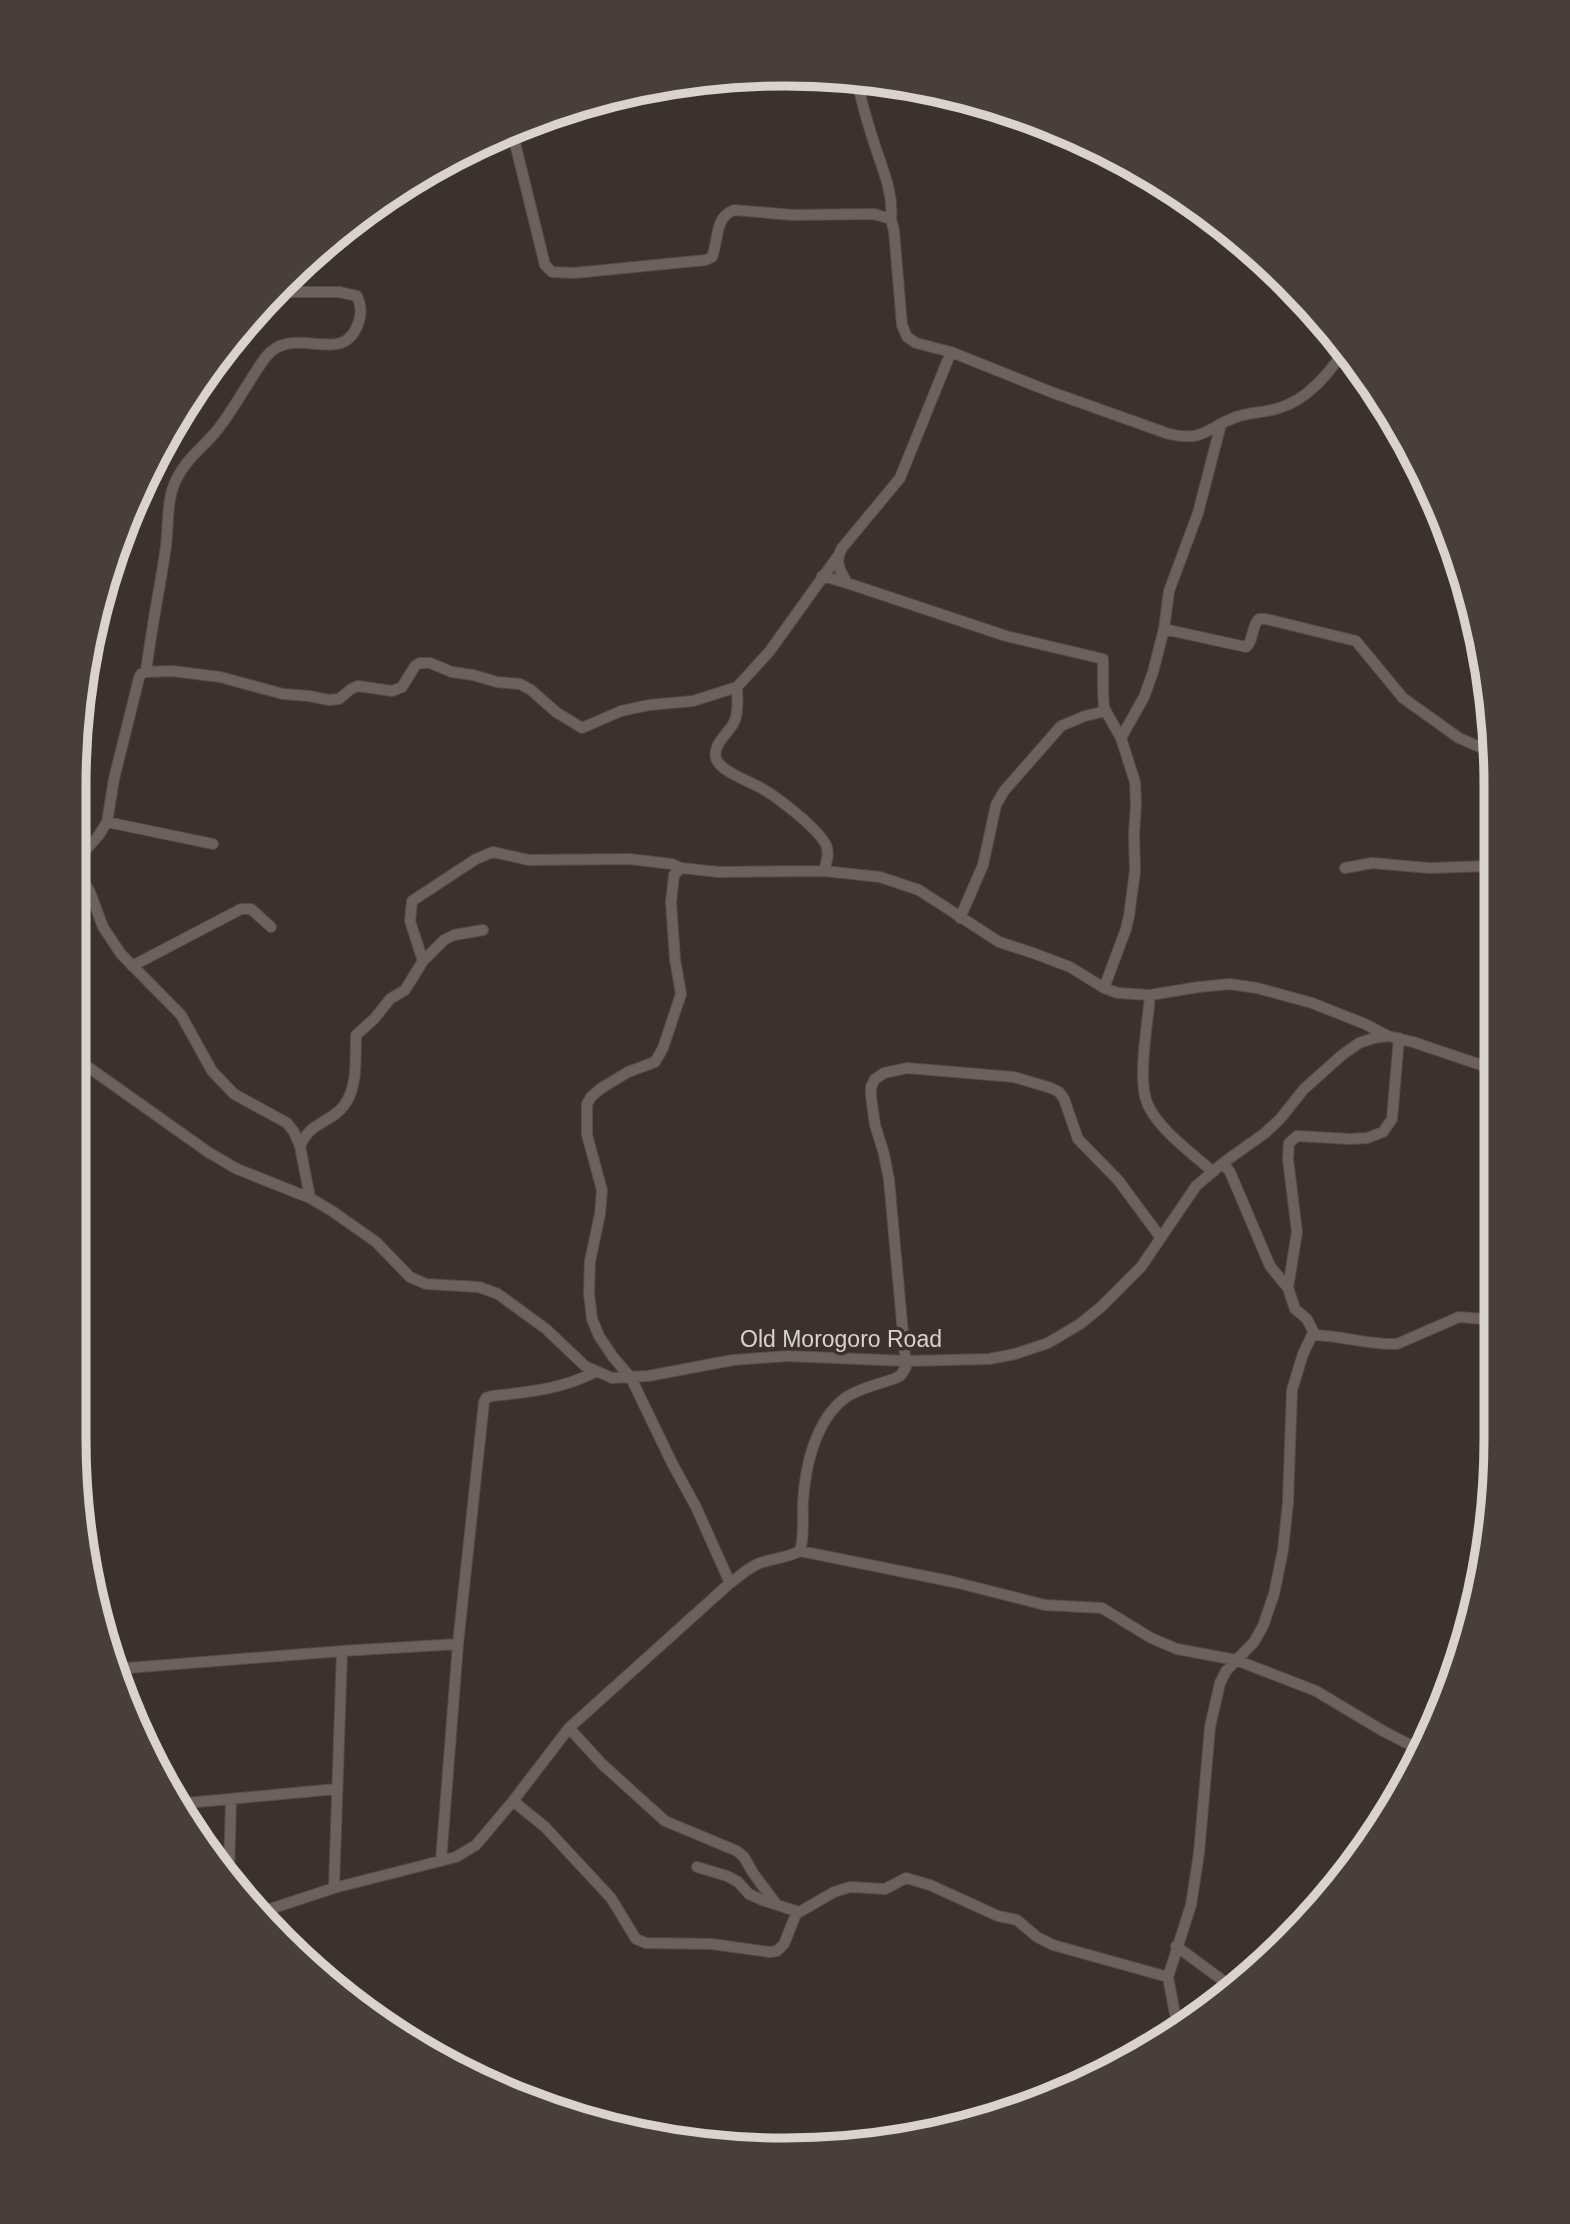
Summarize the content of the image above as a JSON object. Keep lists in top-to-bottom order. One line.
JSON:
{"streets":{"street":["Old Morogoro Road"]}}
